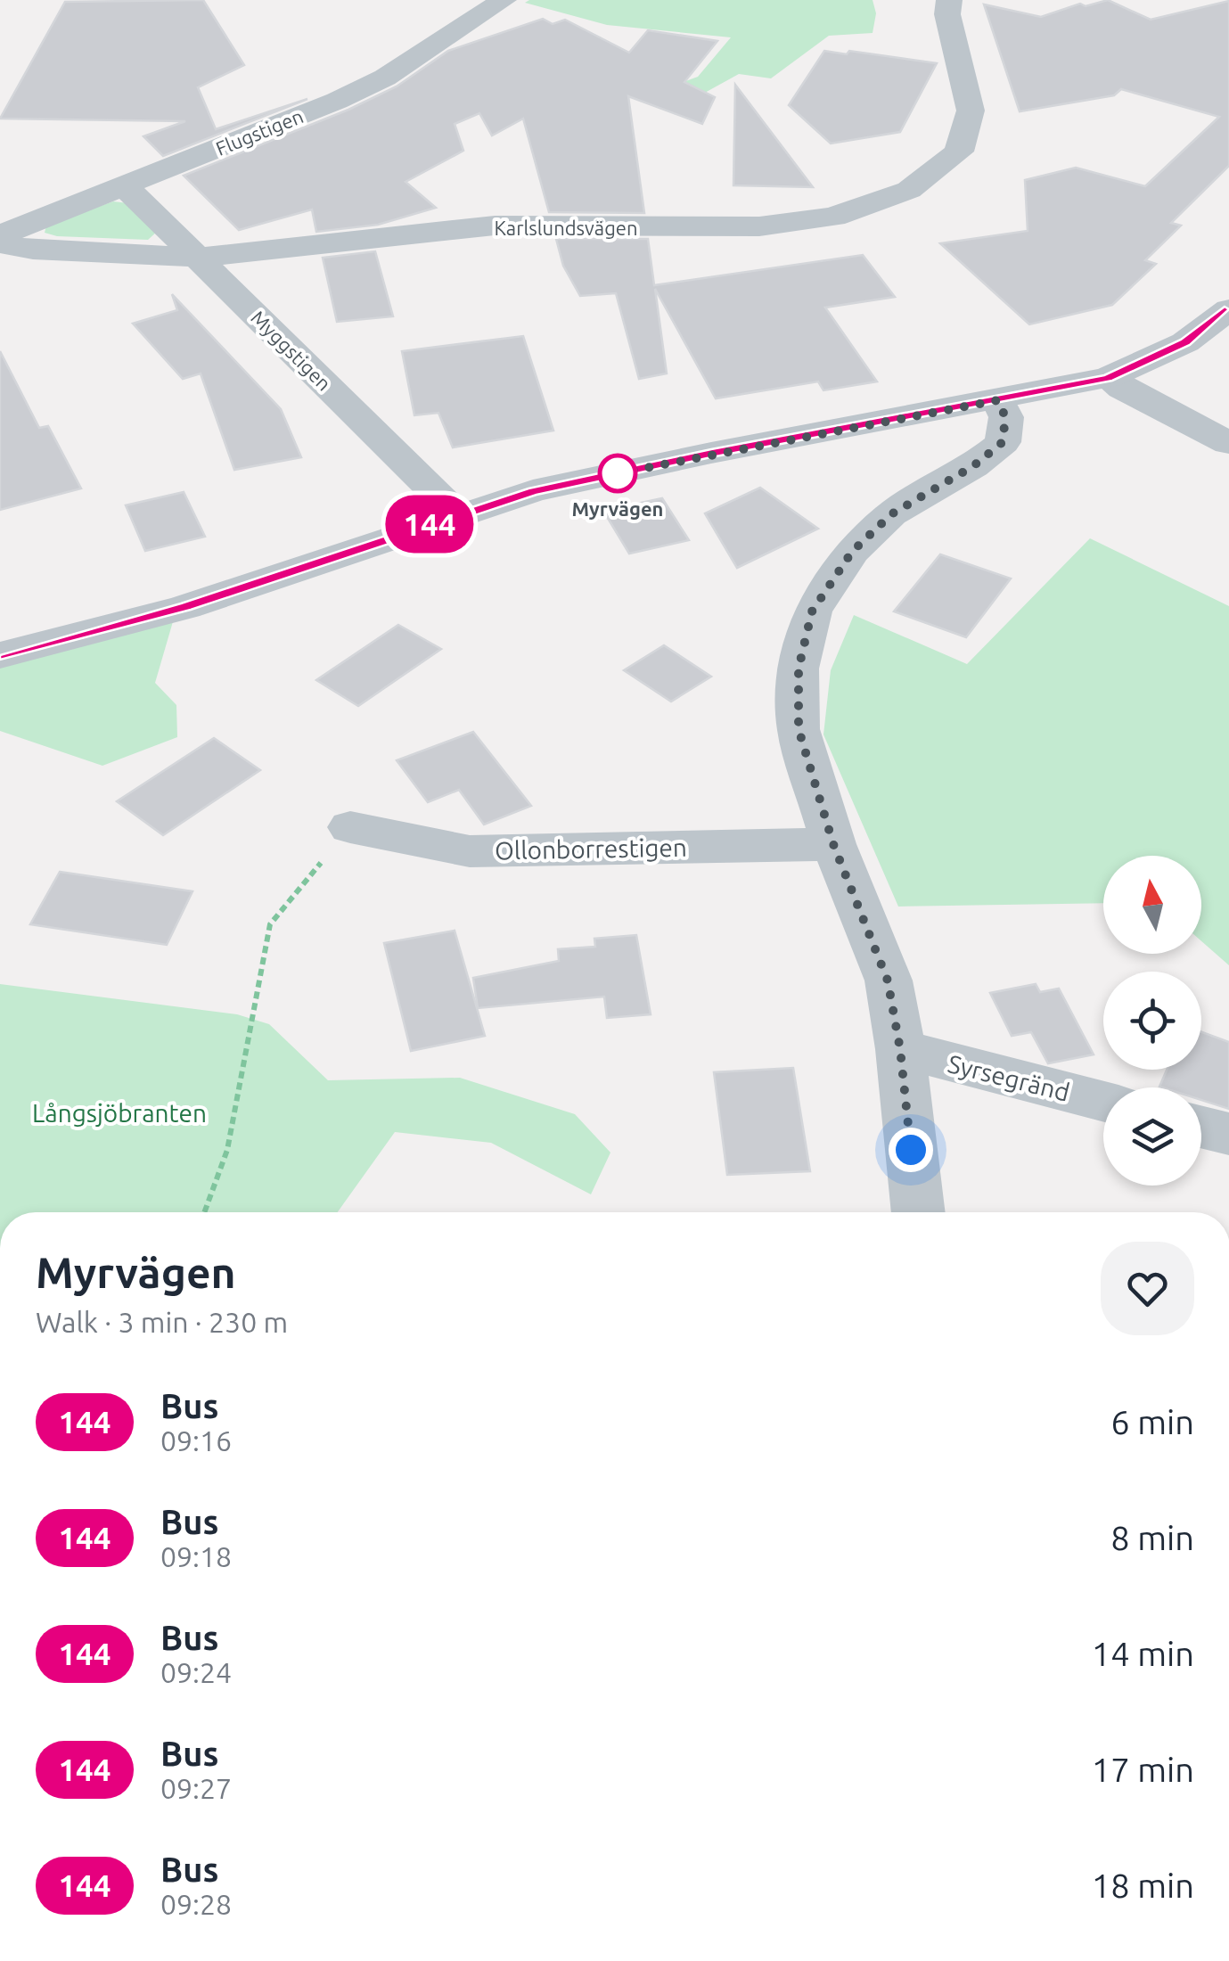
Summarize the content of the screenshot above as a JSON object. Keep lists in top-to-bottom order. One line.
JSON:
{"streets":{"street":["Flugstigen","Karlslundsvägen","Myggstigen","Ollonborrestigen","Syrsegränd"]},"crossings":[["Flugstigen","Myggstigen"],["Karlslundsvägen","Myggstigen"]],"parks":["Långsjöbranten"],"places":["Myrvägen"],"lines":["bus line 144"],"north":"top","page":{"on_map":"144","heading":["Myrvägen","Walk · 3 min · 230 m"],"list":[{"mark":"144","name":"Bus","note":"09:16","value":"6 min"},{"mark":"144","name":"Bus","note":"09:18","value":"8 min"},{"mark":"144","name":"Bus","note":"09:24","value":"14 min"},{"mark":"144","name":"Bus","note":"09:27","value":"17 min"},{"mark":"144","name":"Bus","note":"09:28","value":"18 min"}]}}
